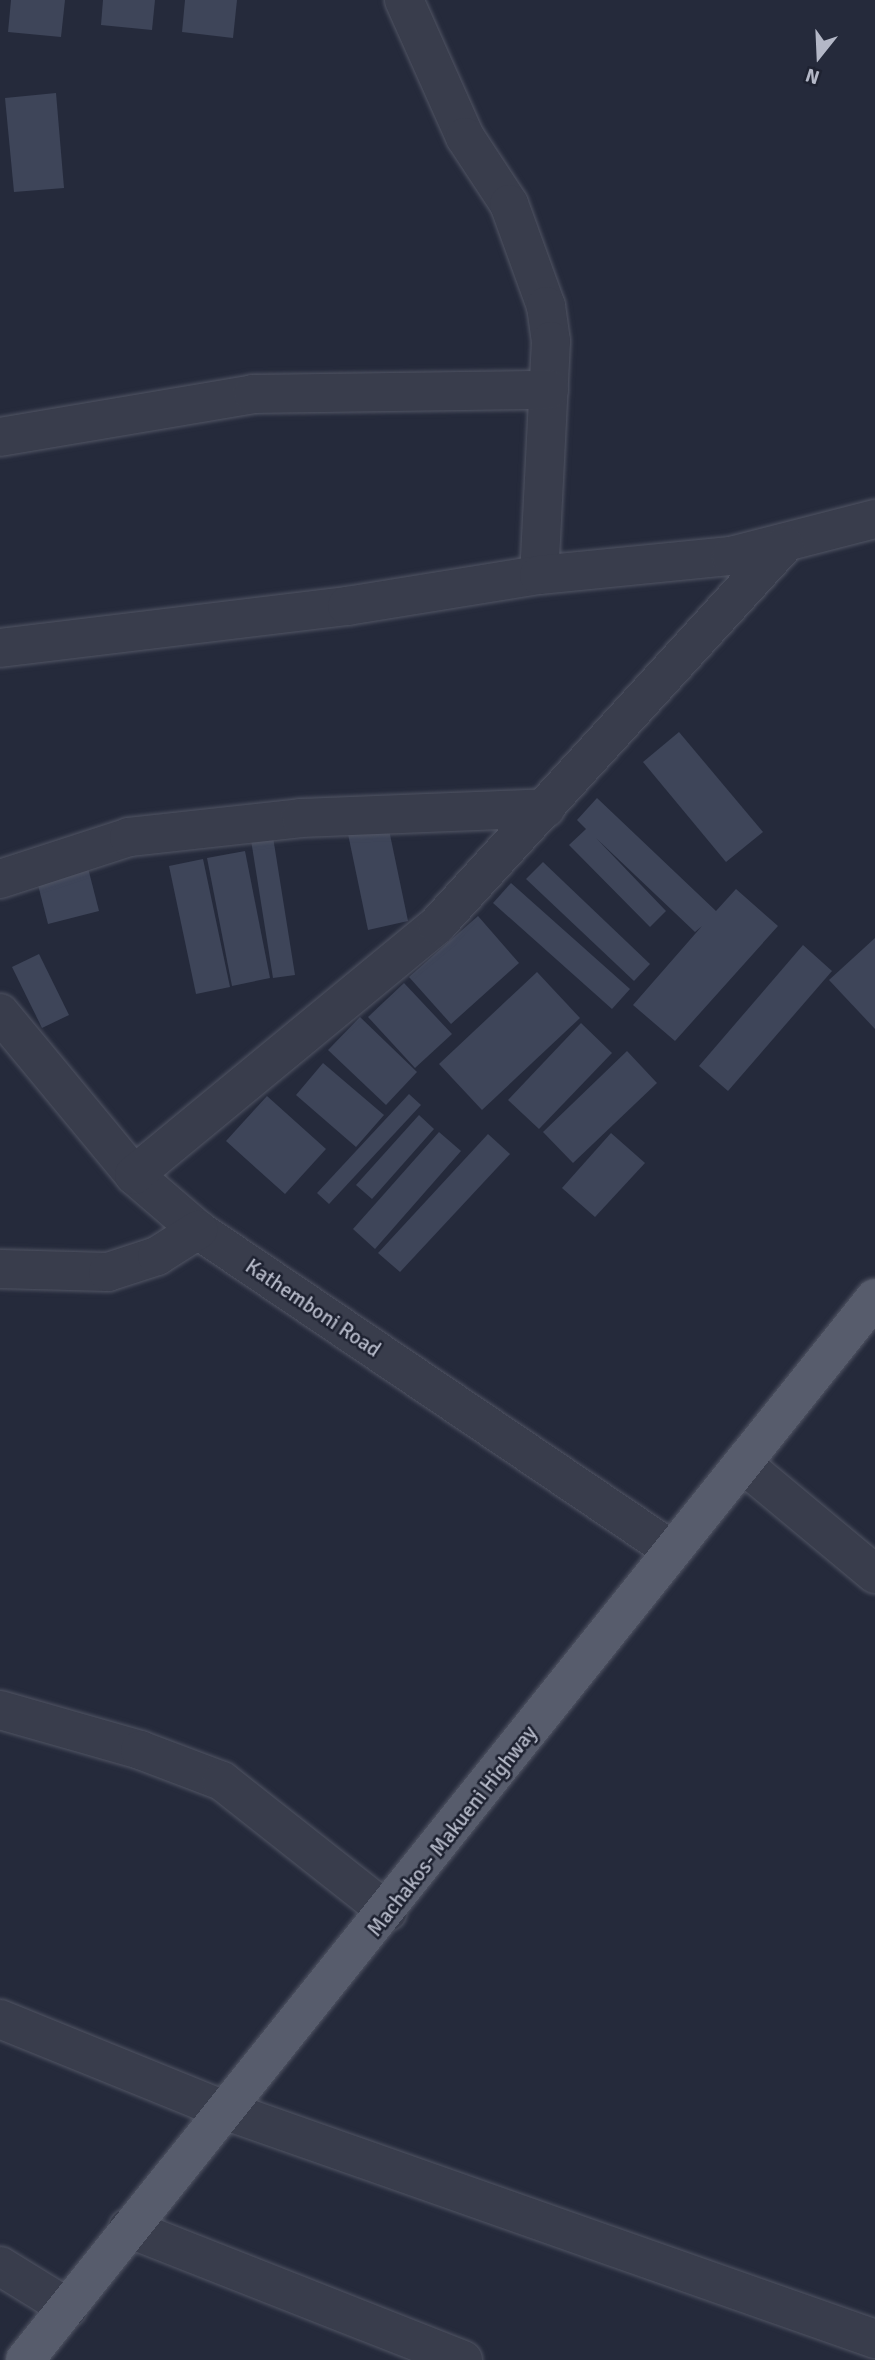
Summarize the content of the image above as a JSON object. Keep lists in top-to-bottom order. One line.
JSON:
{"streets":{"main road":["Machakos- Makueni Highway"],"street":["Kathemboni Road"]},"crossings":[["Kathemboni Road","Machakos- Makueni Highway"]],"north":"bottom"}
